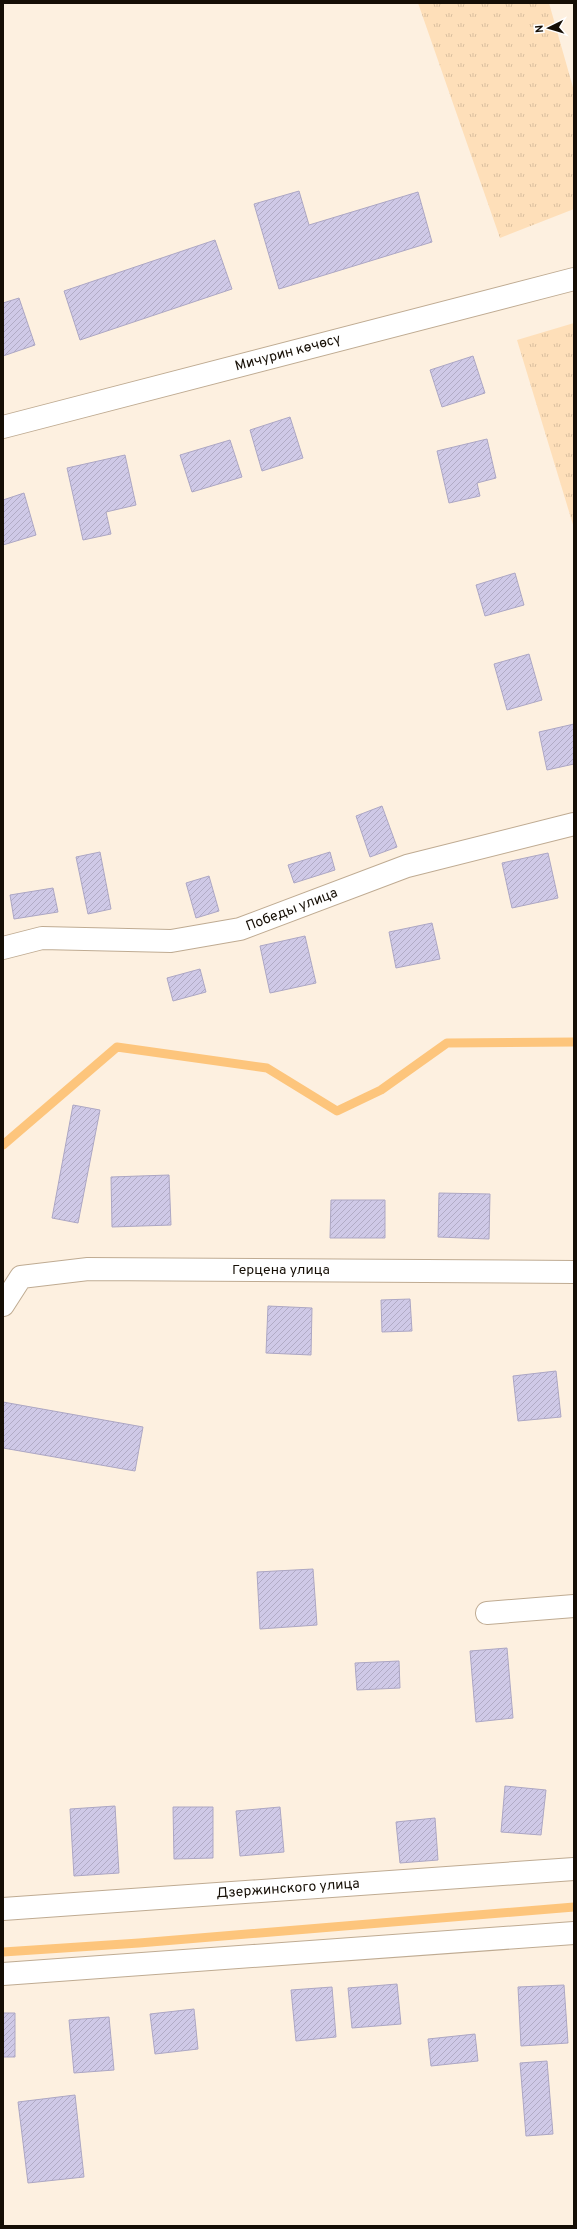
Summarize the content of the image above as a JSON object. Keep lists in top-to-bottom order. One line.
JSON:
{"streets":{"street":["Мичурин көчөсү","Победы улица","Герцена улица","Дзержинского улица"]},"north":"left"}
